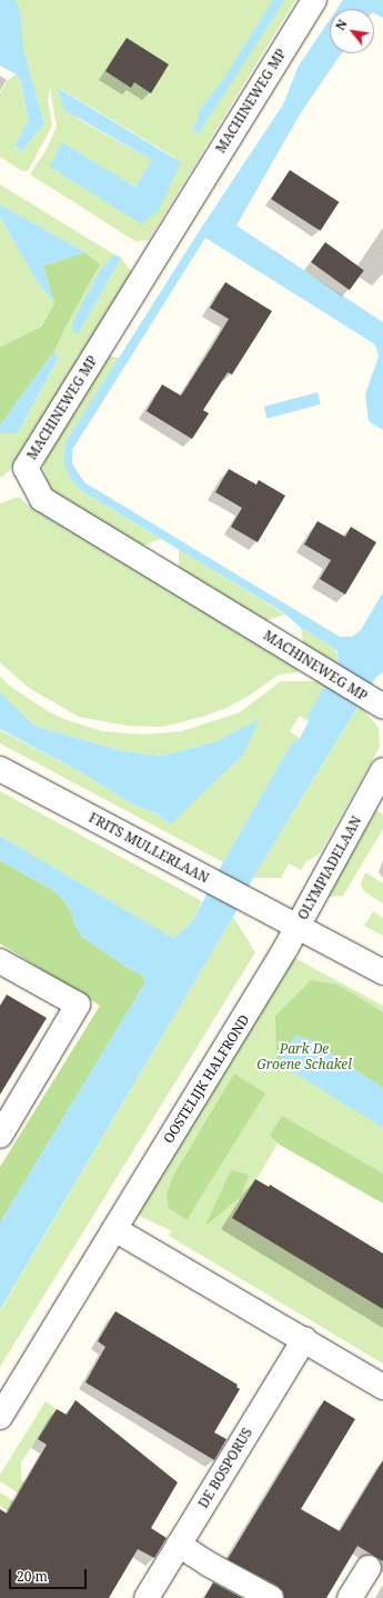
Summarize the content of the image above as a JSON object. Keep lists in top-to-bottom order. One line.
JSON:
{"streets":{"street":["MACHINEWEG MP","FRITS MULLERLAAN","OLYMPIADELAAN","OOSTELIJK HALFROND","DE BOSPORUS"]},"crossings":[["FRITS MULLERLAAN","OLYMPIADELAAN"],["FRITS MULLERLAAN","OOSTELIJK HALFROND"],["OLYMPIADELAAN","OOSTELIJK HALFROND"]],"parks":["Park De Groene Schakel"],"scale_bar":"20 m","north":"top left"}
